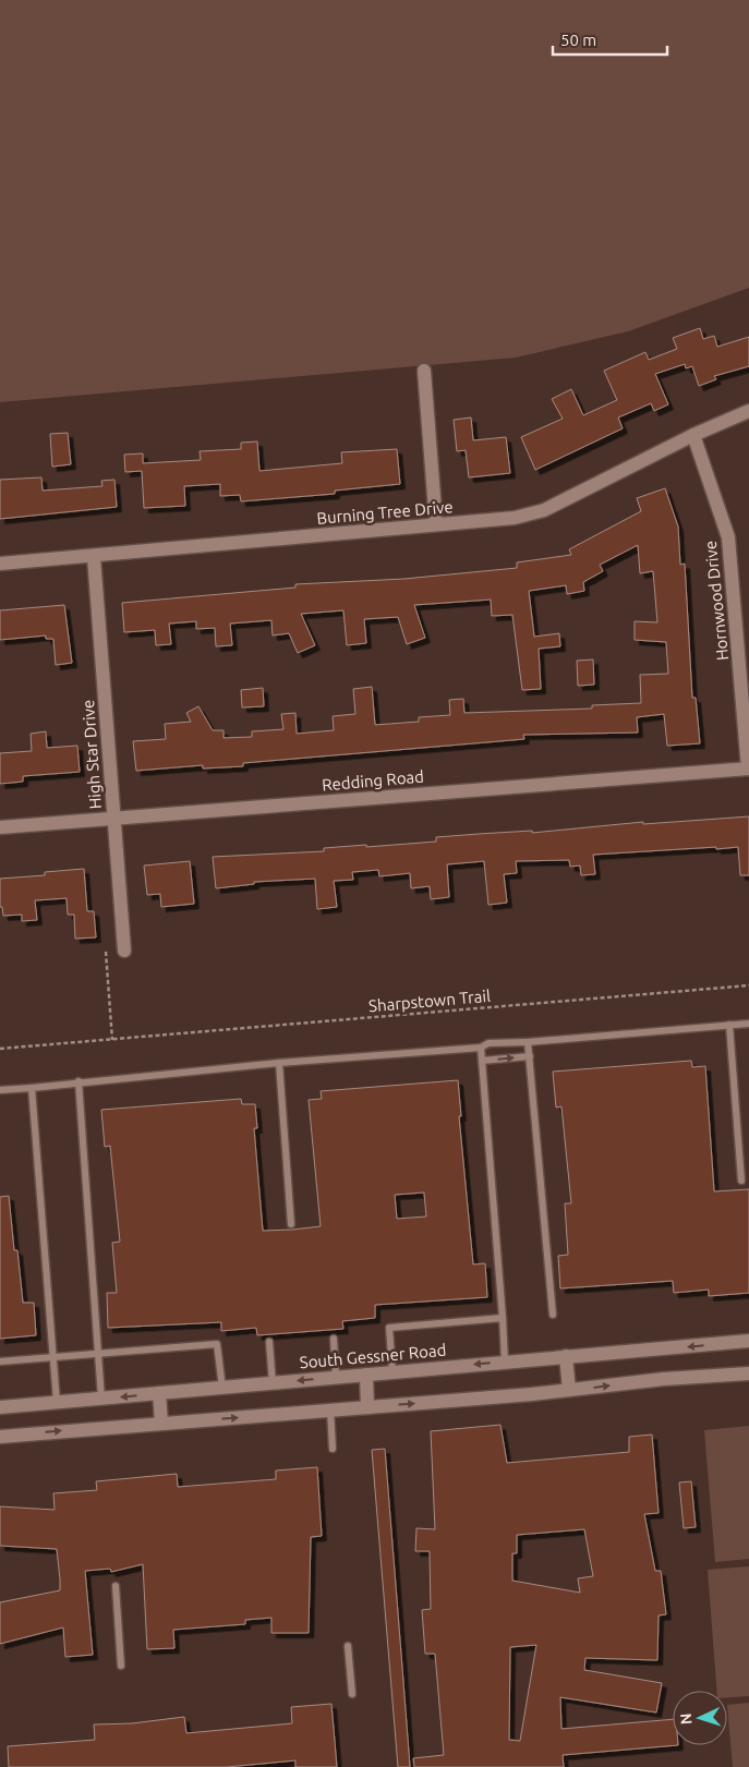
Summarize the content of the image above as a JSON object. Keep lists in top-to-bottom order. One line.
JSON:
{"streets":{"street":["Burning Tree Drive","Hornwood Drive","High Star Drive","Redding Road","South Gessner Road"],"path":["Sharpstown Trail"]},"crossings":[["Burning Tree Drive","Hornwood Drive"],["Burning Tree Drive","High Star Drive"],["Hornwood Drive","Redding Road"],["High Star Drive","Redding Road"]],"scale_bar":"50 m","north":"left"}
